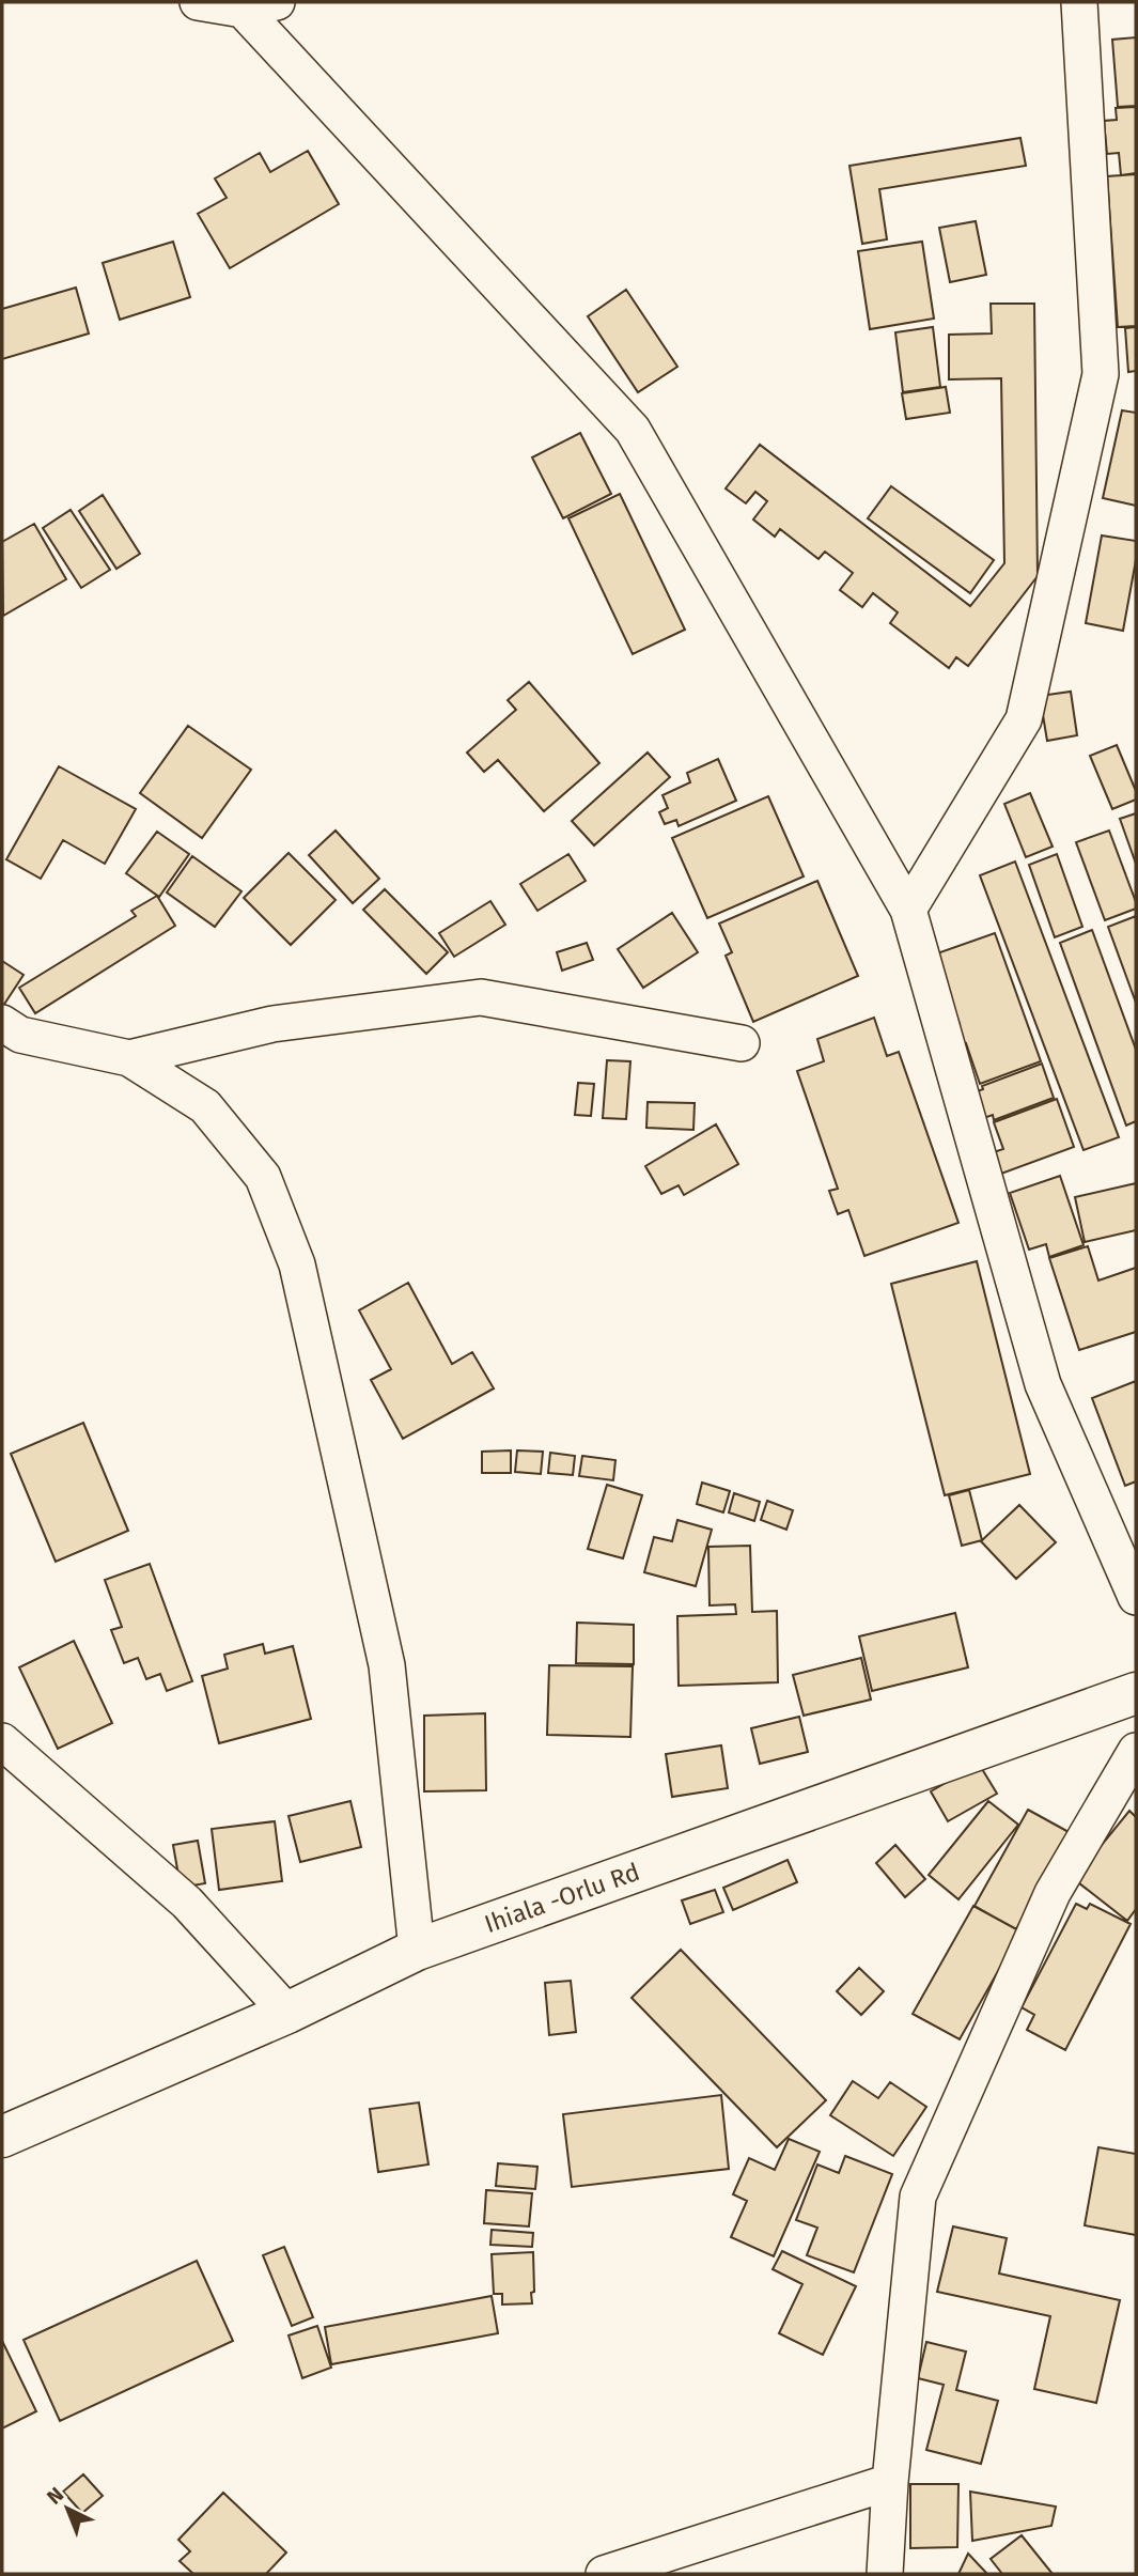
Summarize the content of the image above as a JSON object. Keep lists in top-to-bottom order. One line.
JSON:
{"streets":{"main road":["Ihiala -Orlu Rd"]},"north":"top left"}
